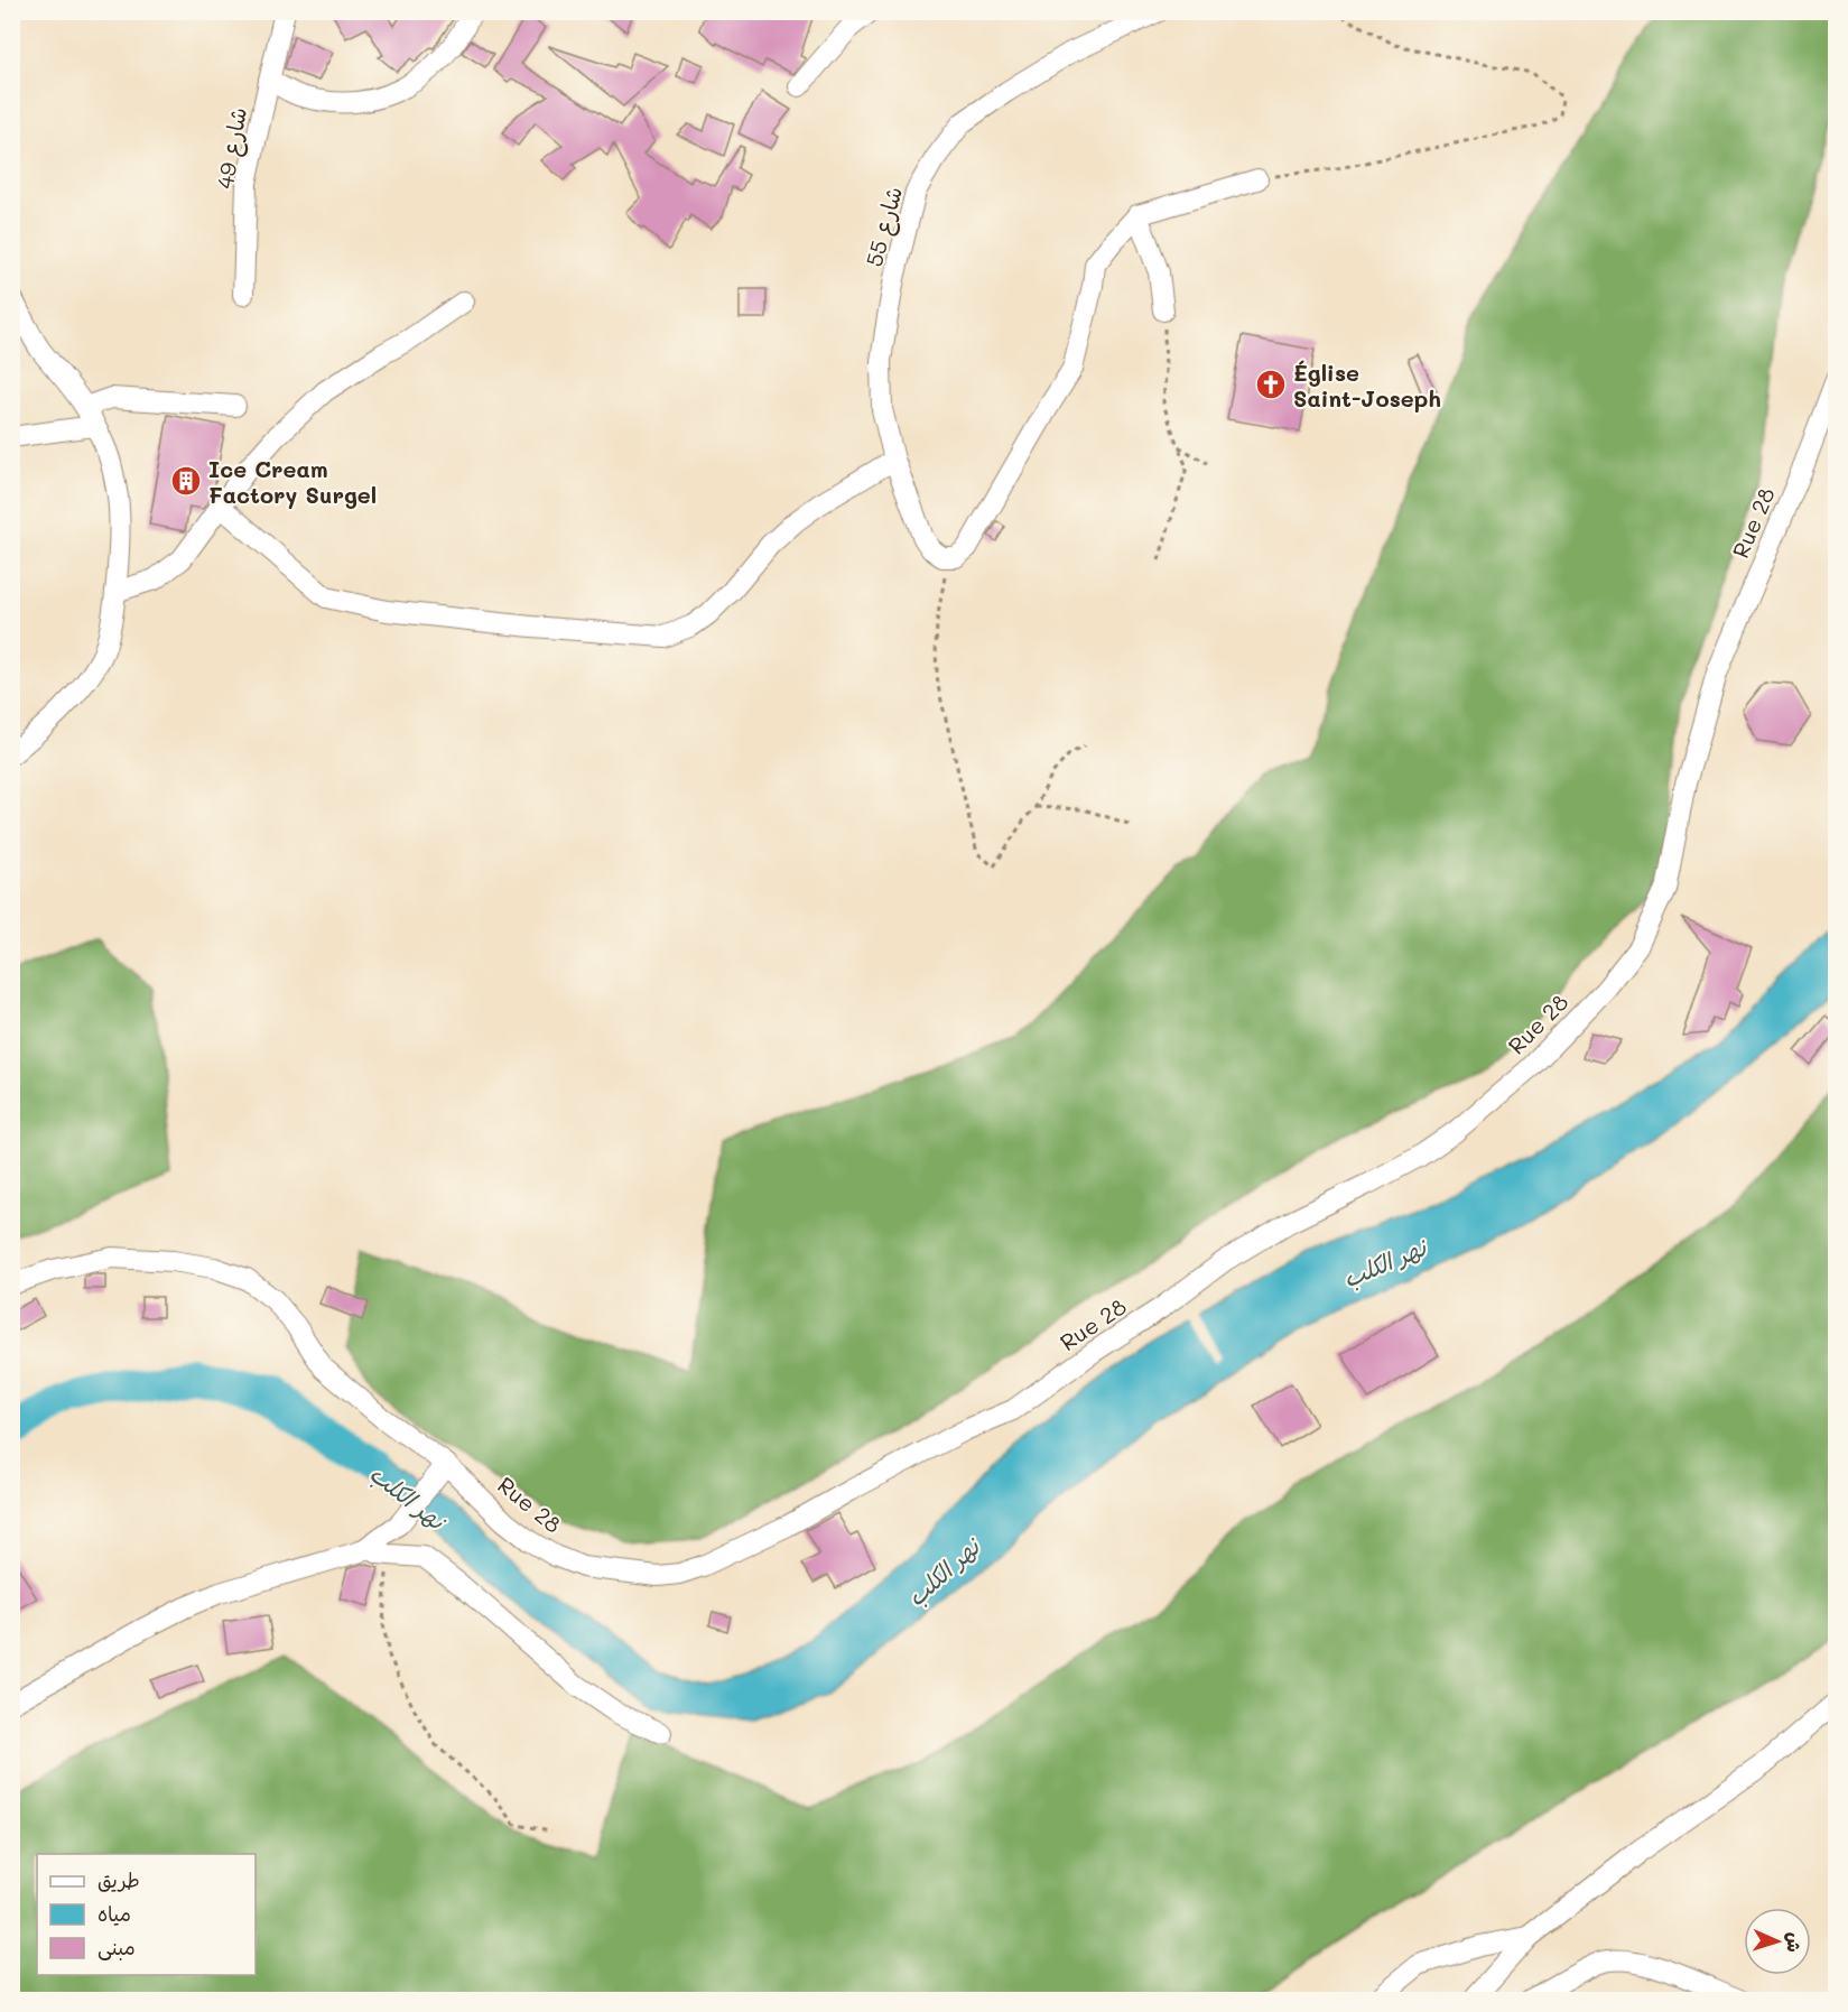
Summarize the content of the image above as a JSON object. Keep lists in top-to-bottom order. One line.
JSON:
{"streets":{"street":["شارع 49","شارع 55","Rue 28"]},"water":["نهر الكلب"],"places":{"church":["Église Saint-Joseph"],"building":["Ice Cream Factory Surgel"]},"legend":["طريق","مياه","مبنى"],"north":"right"}
